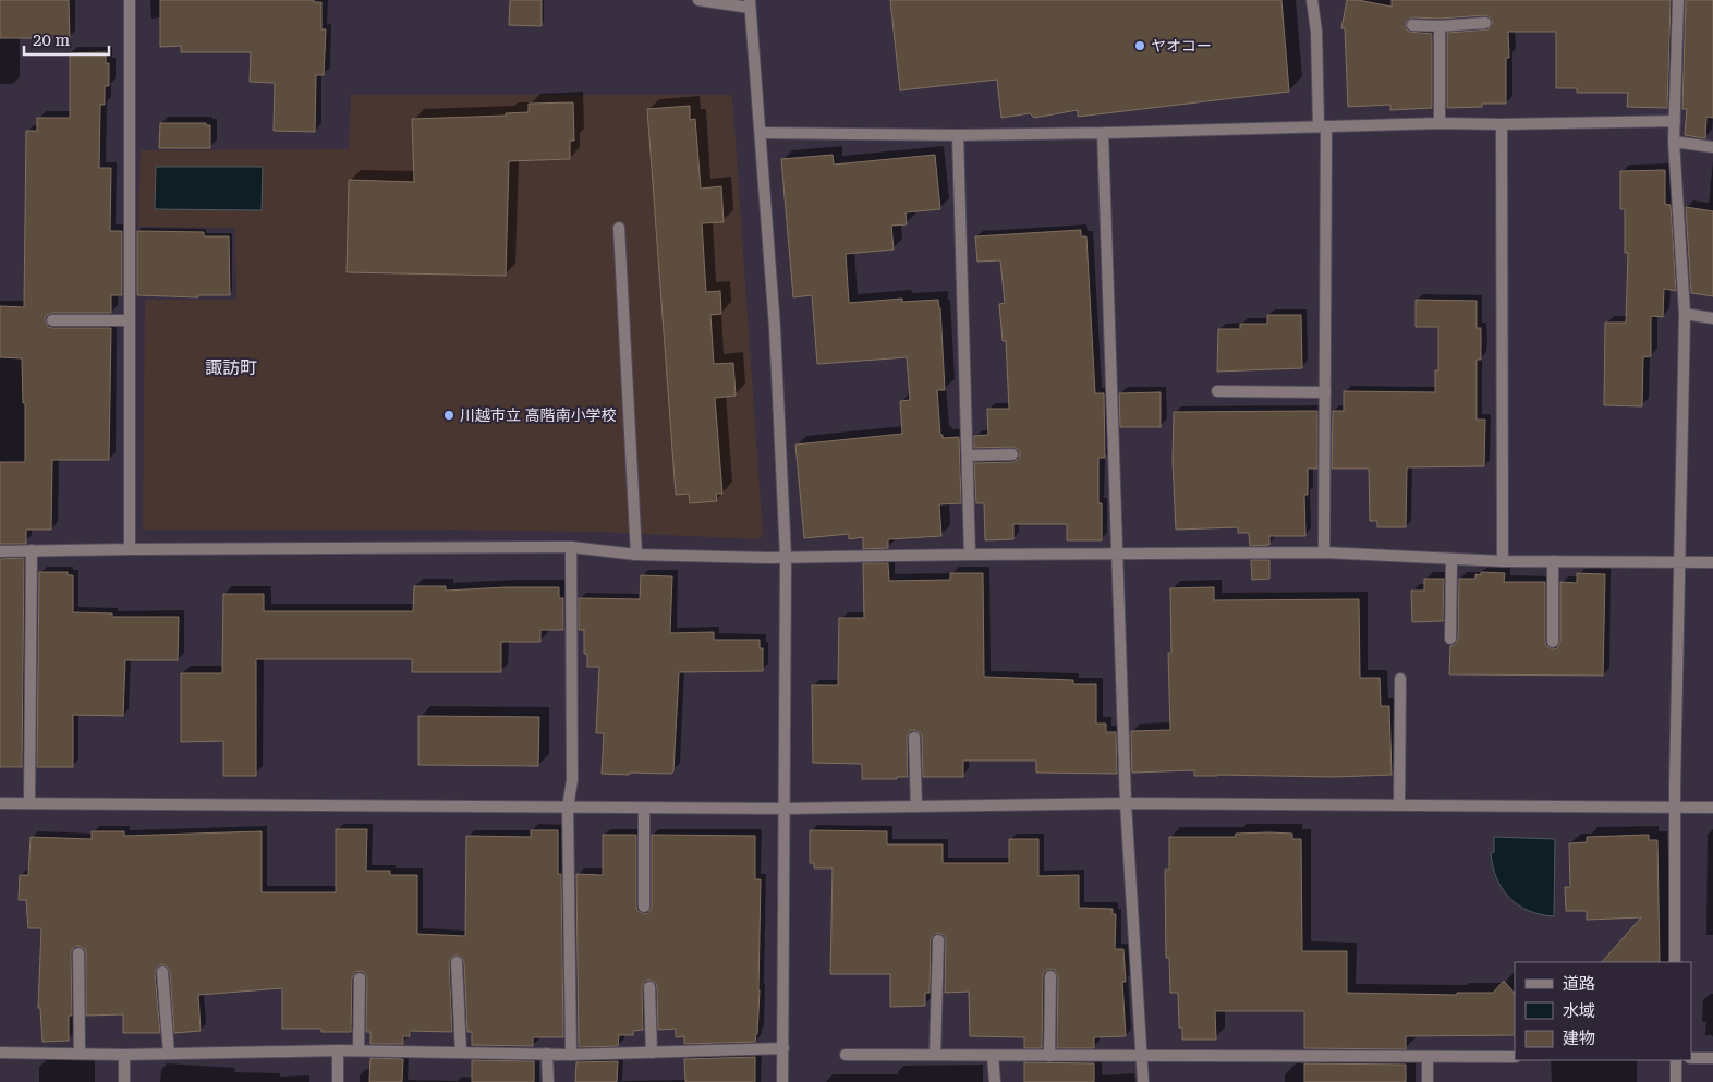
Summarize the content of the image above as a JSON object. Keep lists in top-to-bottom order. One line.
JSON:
{"districts":["諏訪町"],"places":["ヤオコー","川越市立 高階南小学校"],"legend":["道路","水域","建物"],"scale_bar":"20 m"}
